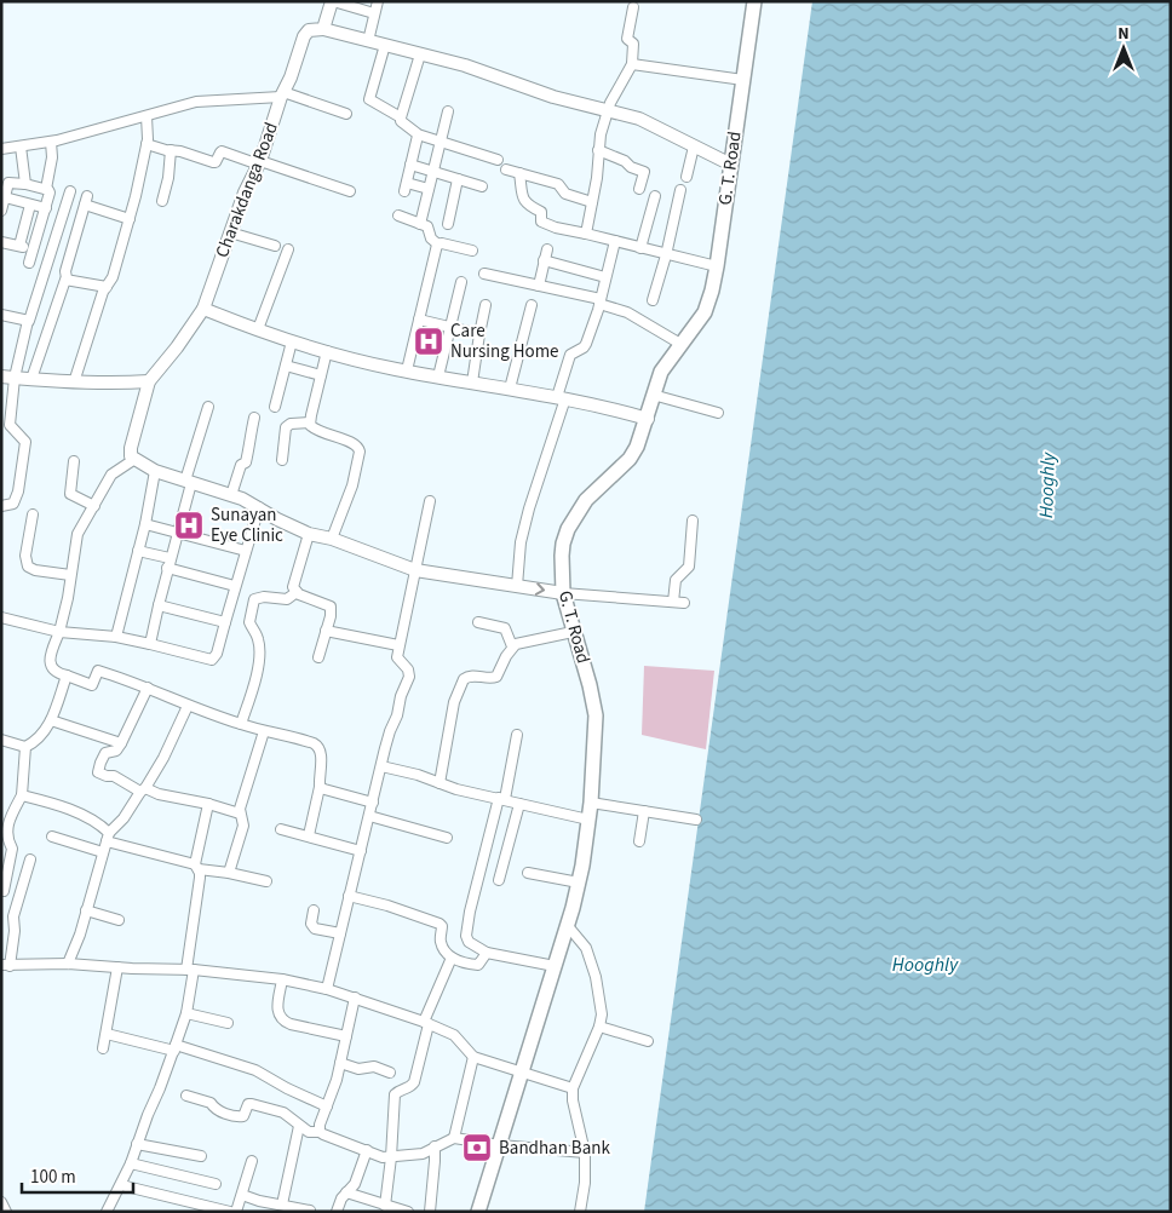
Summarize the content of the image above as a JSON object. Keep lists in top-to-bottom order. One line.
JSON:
{"streets":{"main road":["G. T. Road"],"street":["Charakdanga Road"]},"water":["Hooghly"],"places":{"hospital":["Care Nursing Home","Sunayan Eye Clinic"],"bank":["Bandhan Bank"]},"scale_bar":"100 m","north":"top"}
